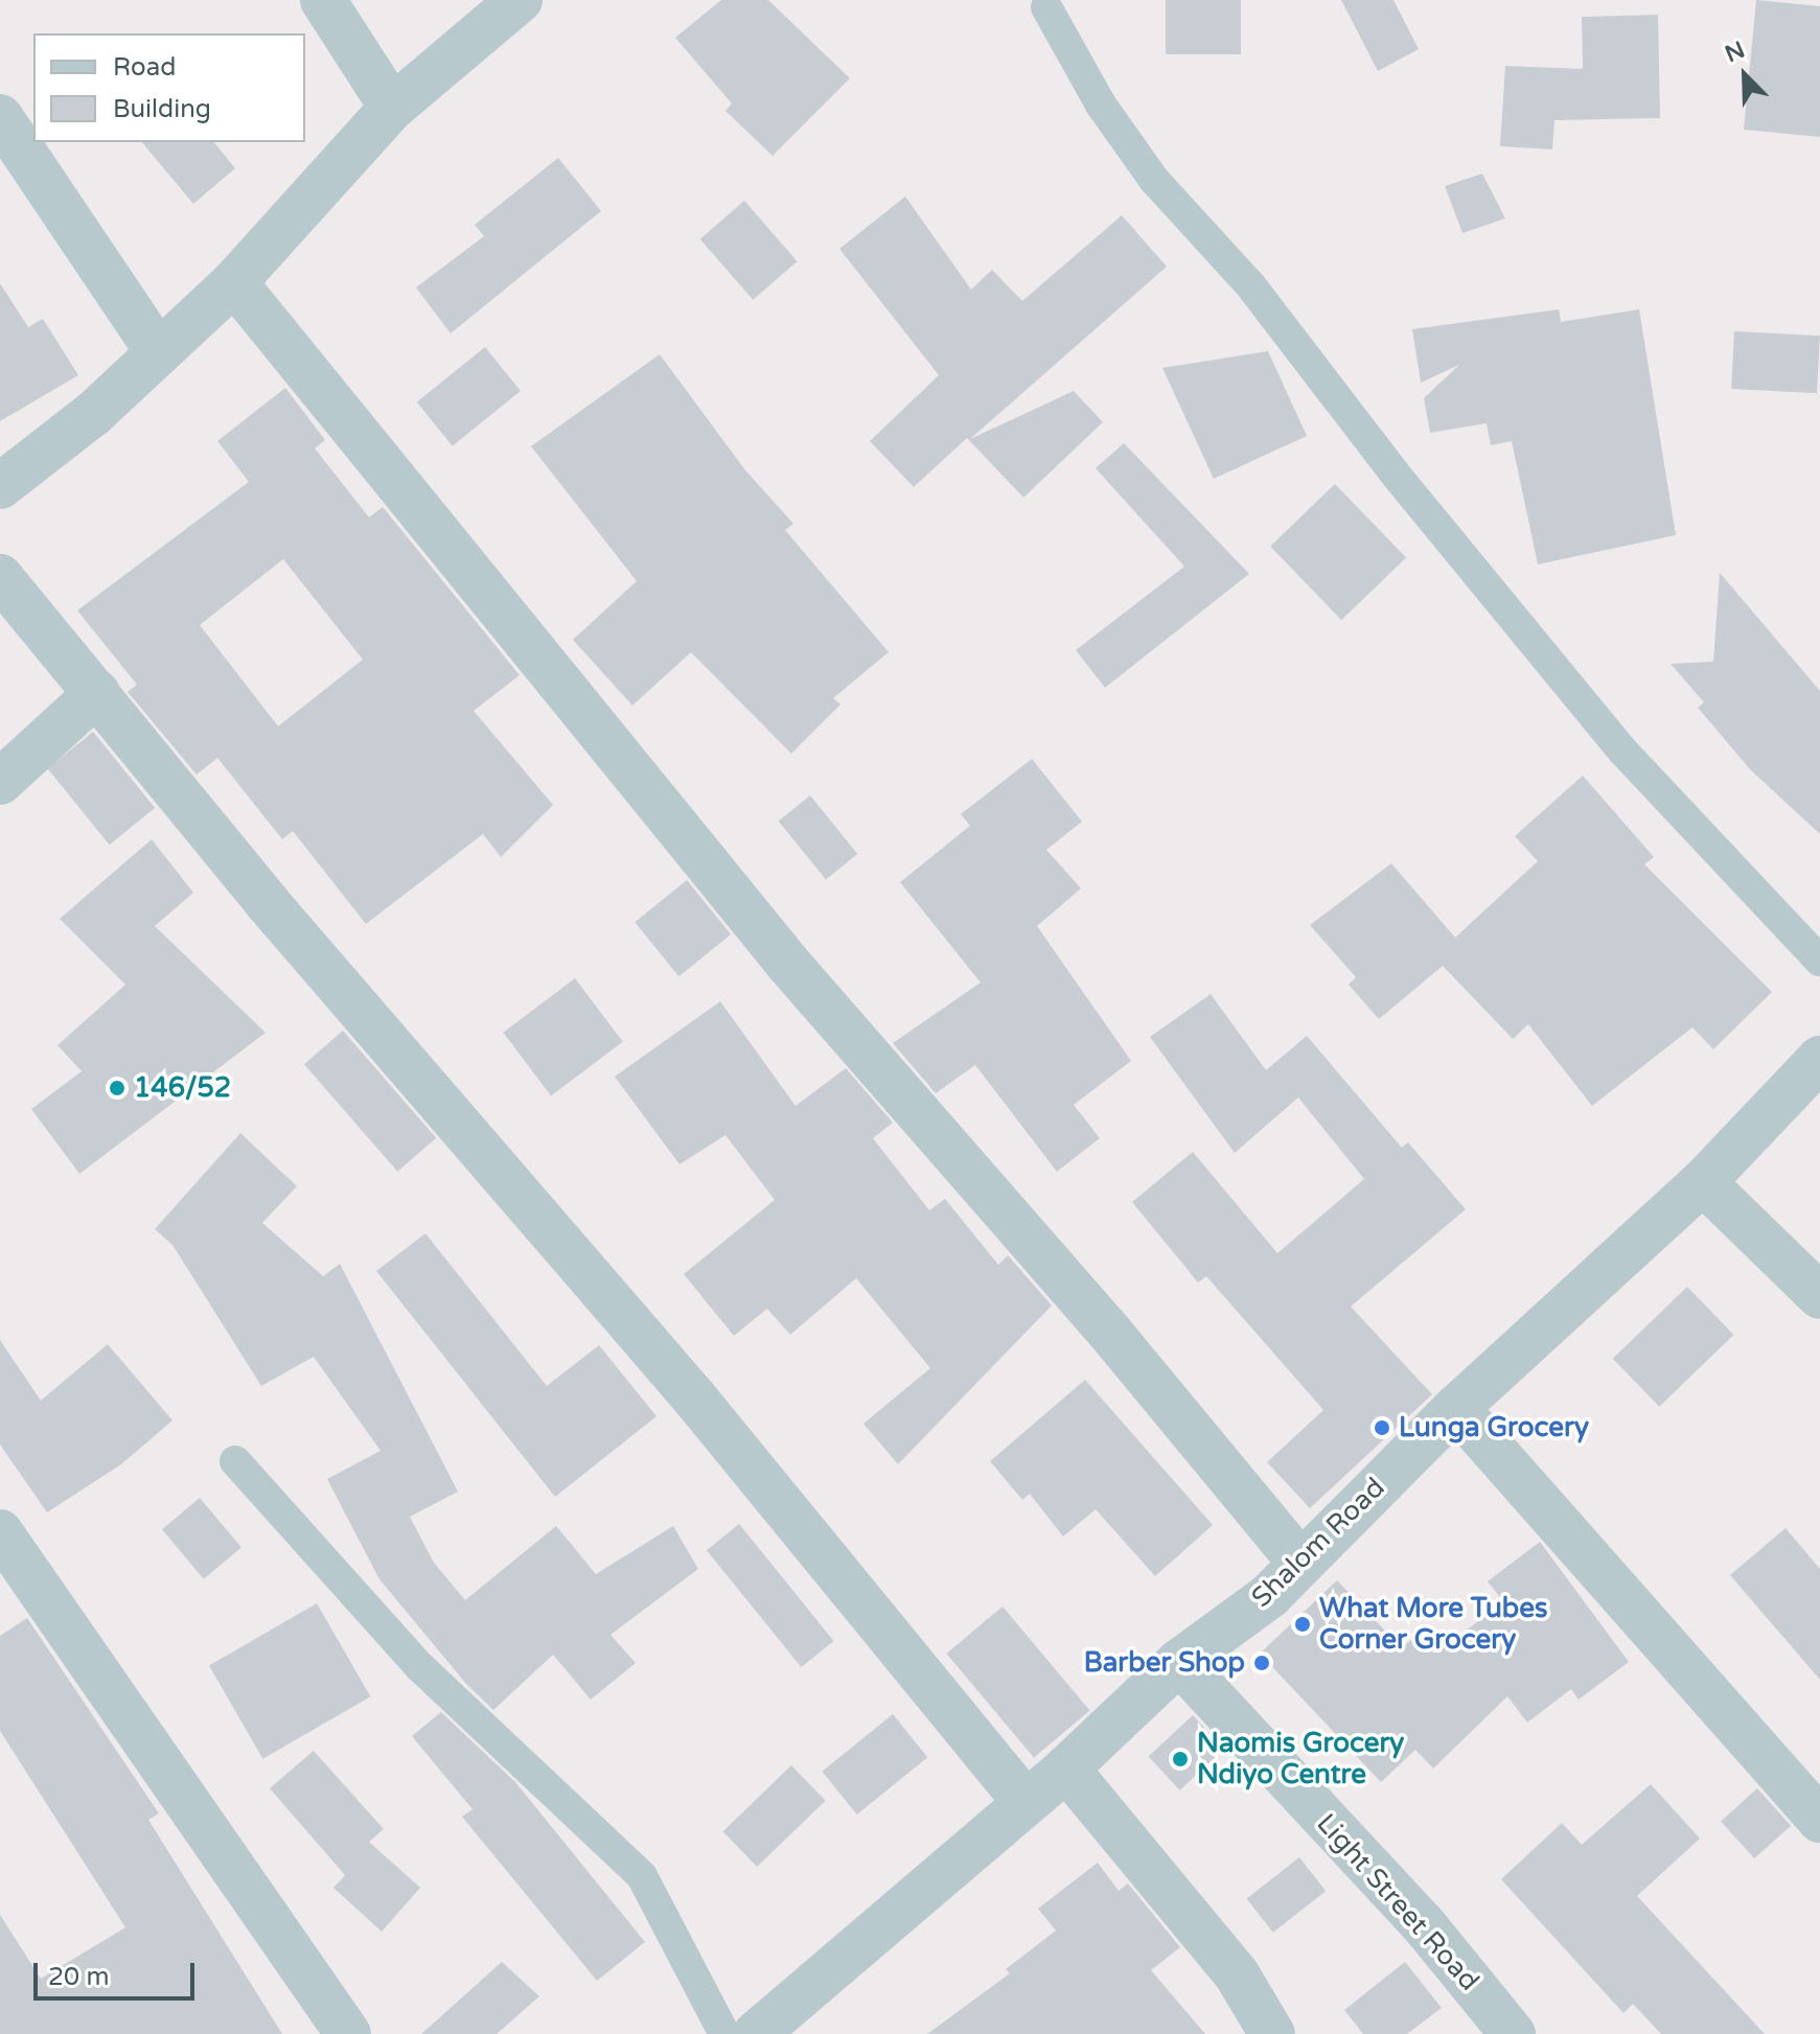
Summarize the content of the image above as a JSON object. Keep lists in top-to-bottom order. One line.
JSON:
{"streets":{"street":["Shalom Road","Light Street Road"]},"crossings":[["Shalom Road","Light Street Road"]],"places":["146/52","Lunga Grocery","What More Tubes Corner Grocery","Barber Shop","Naomis Grocery Ndiyo Centre"],"legend":["Road","Building"],"scale_bar":"20 m","north":"top left"}
